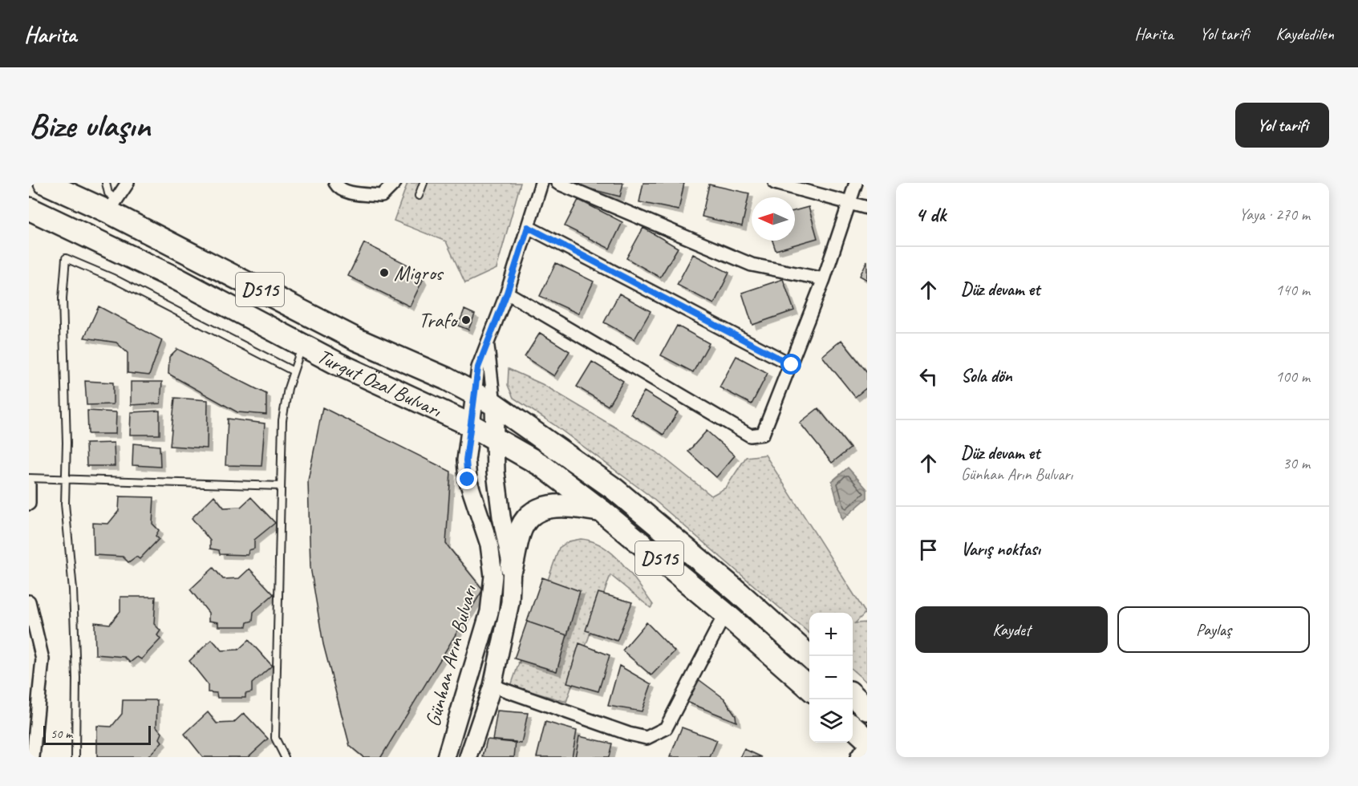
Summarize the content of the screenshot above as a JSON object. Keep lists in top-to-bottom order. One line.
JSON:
{"streets":{"highway":["D515","Turgut Özal Bulvarı"],"main road":["Günhan Arın Bulvarı"]},"crossings":[["Turgut Özal Bulvarı","Günhan Arın Bulvarı"]],"places":["Migros","Trafo"],"scale_bar":"50 m","north":"left","page":{"header":"Harita","nav":["Harita","Yol tarifi","Kaydedilen"],"buttons":["Yol tarifi",["Kaydet","Paylaş"]],"title":"Bize ulaşın","heading":["4 dk","Yaya · 270 m"],"list":[["Düz devam et","140 m"],["Sola dön","100 m"],["Düz devam et","Günhan Arın Bulvarı","30 m"],"Varış noktası"],"map_buttons":["+","−"],"scale":"50 m"}}
